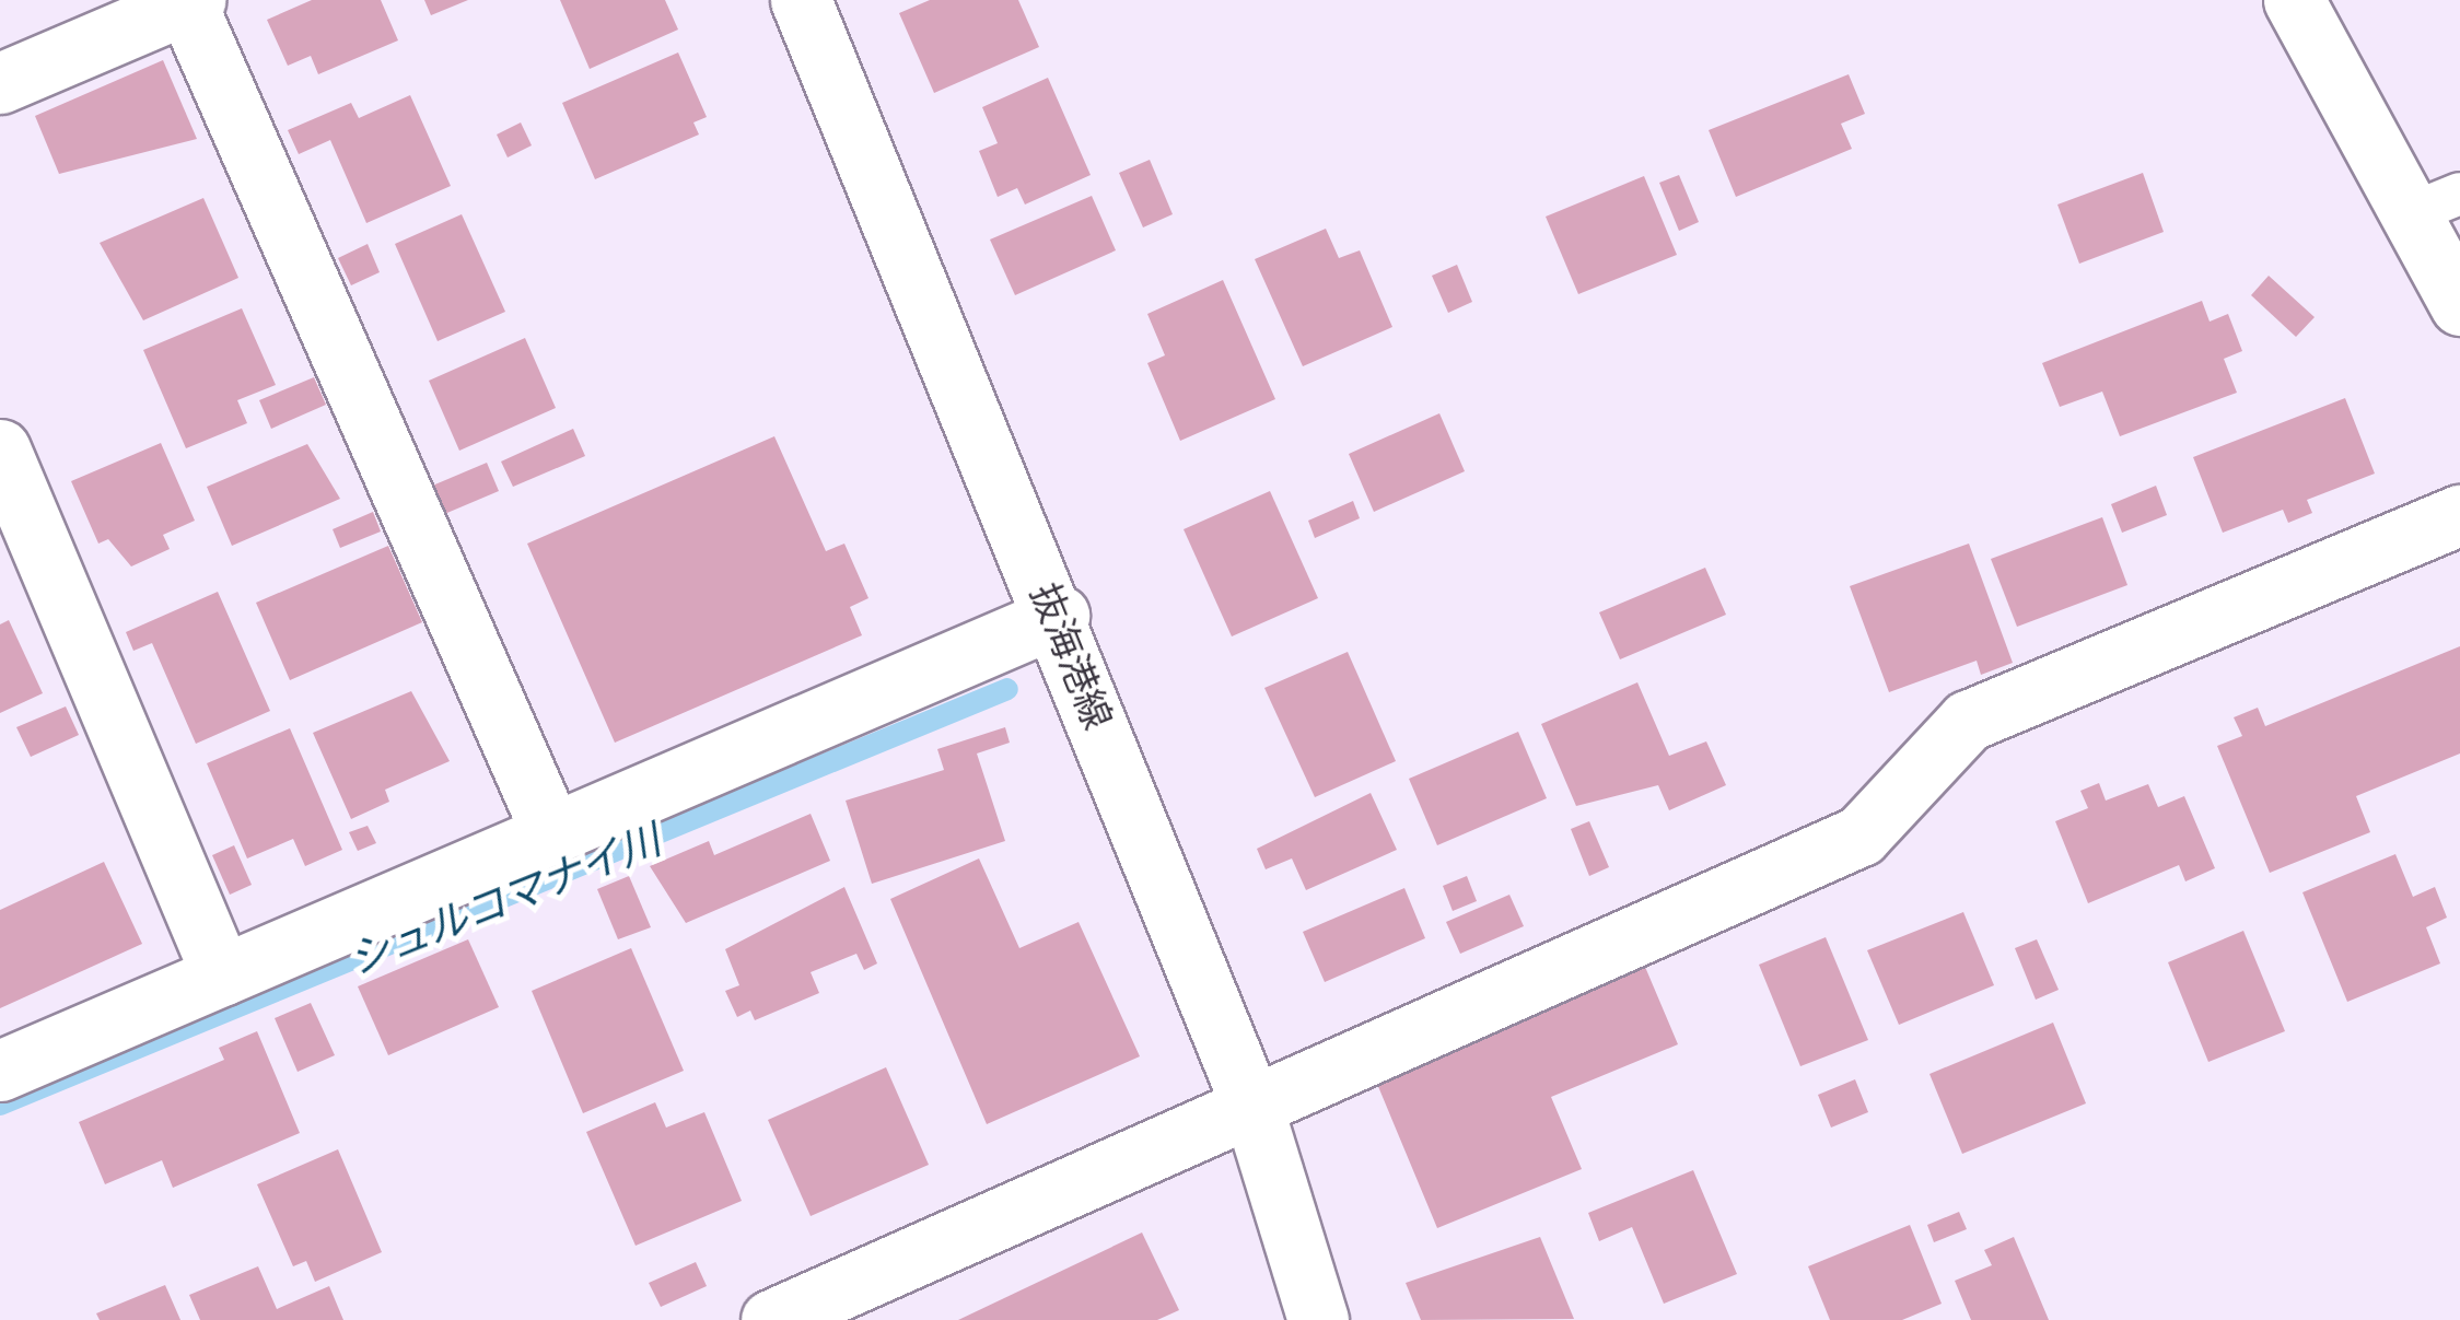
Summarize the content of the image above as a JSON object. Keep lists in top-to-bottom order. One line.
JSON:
{"streets":{"street":["抜海港線"]},"water":["シュルコマナイ川"]}
